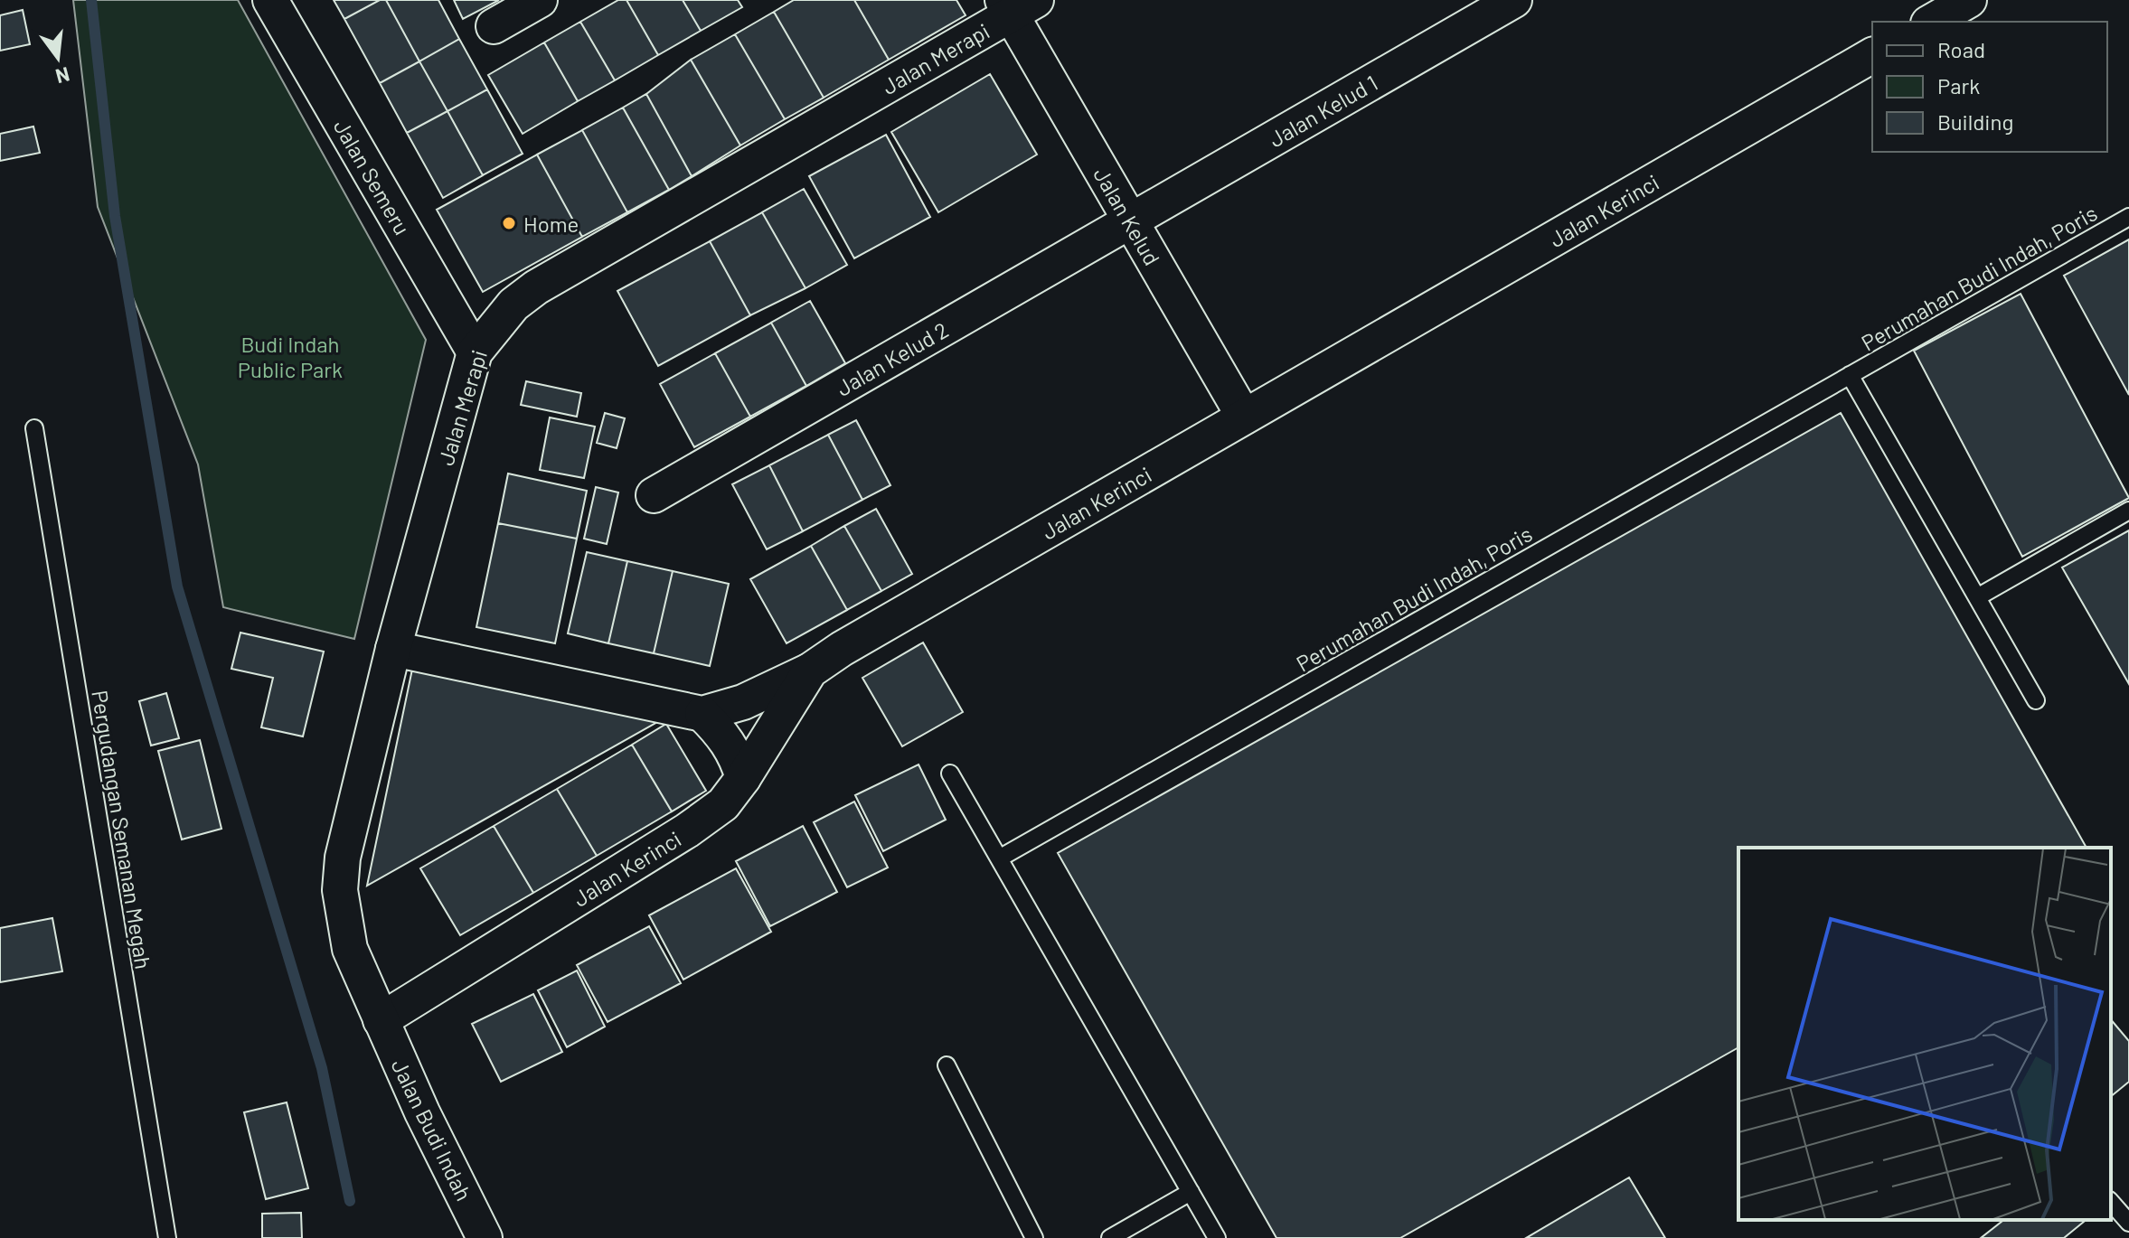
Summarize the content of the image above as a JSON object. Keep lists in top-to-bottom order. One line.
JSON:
{"streets":{"street":["Jalan Merapi","Jalan Kelud 1","Jalan Semeru","Jalan Kerinci","Jalan Kelud","Jalan Kelud 2","Jalan Budi Indah"],"lane":["Perumahan Budi Indah, Poris","Pergudangan Semanan Megah"]},"crossings":[["Jalan Merapi","Jalan Semeru"],["Jalan Merapi","Jalan Kerinci"],["Jalan Merapi","Jalan Kelud"],["Jalan Merapi","Jalan Budi Indah"],["Jalan Kelud 1","Jalan Kelud"],["Jalan Kelud 1","Jalan Kelud 2"],["Jalan Kerinci","Jalan Kelud"],["Jalan Kerinci","Jalan Budi Indah"],["Jalan Kelud","Jalan Kelud 2"]],"parks":["Budi Indah Public Park"],"places":["Home"],"legend":["Road","Park","Building"],"north":"bottom"}
